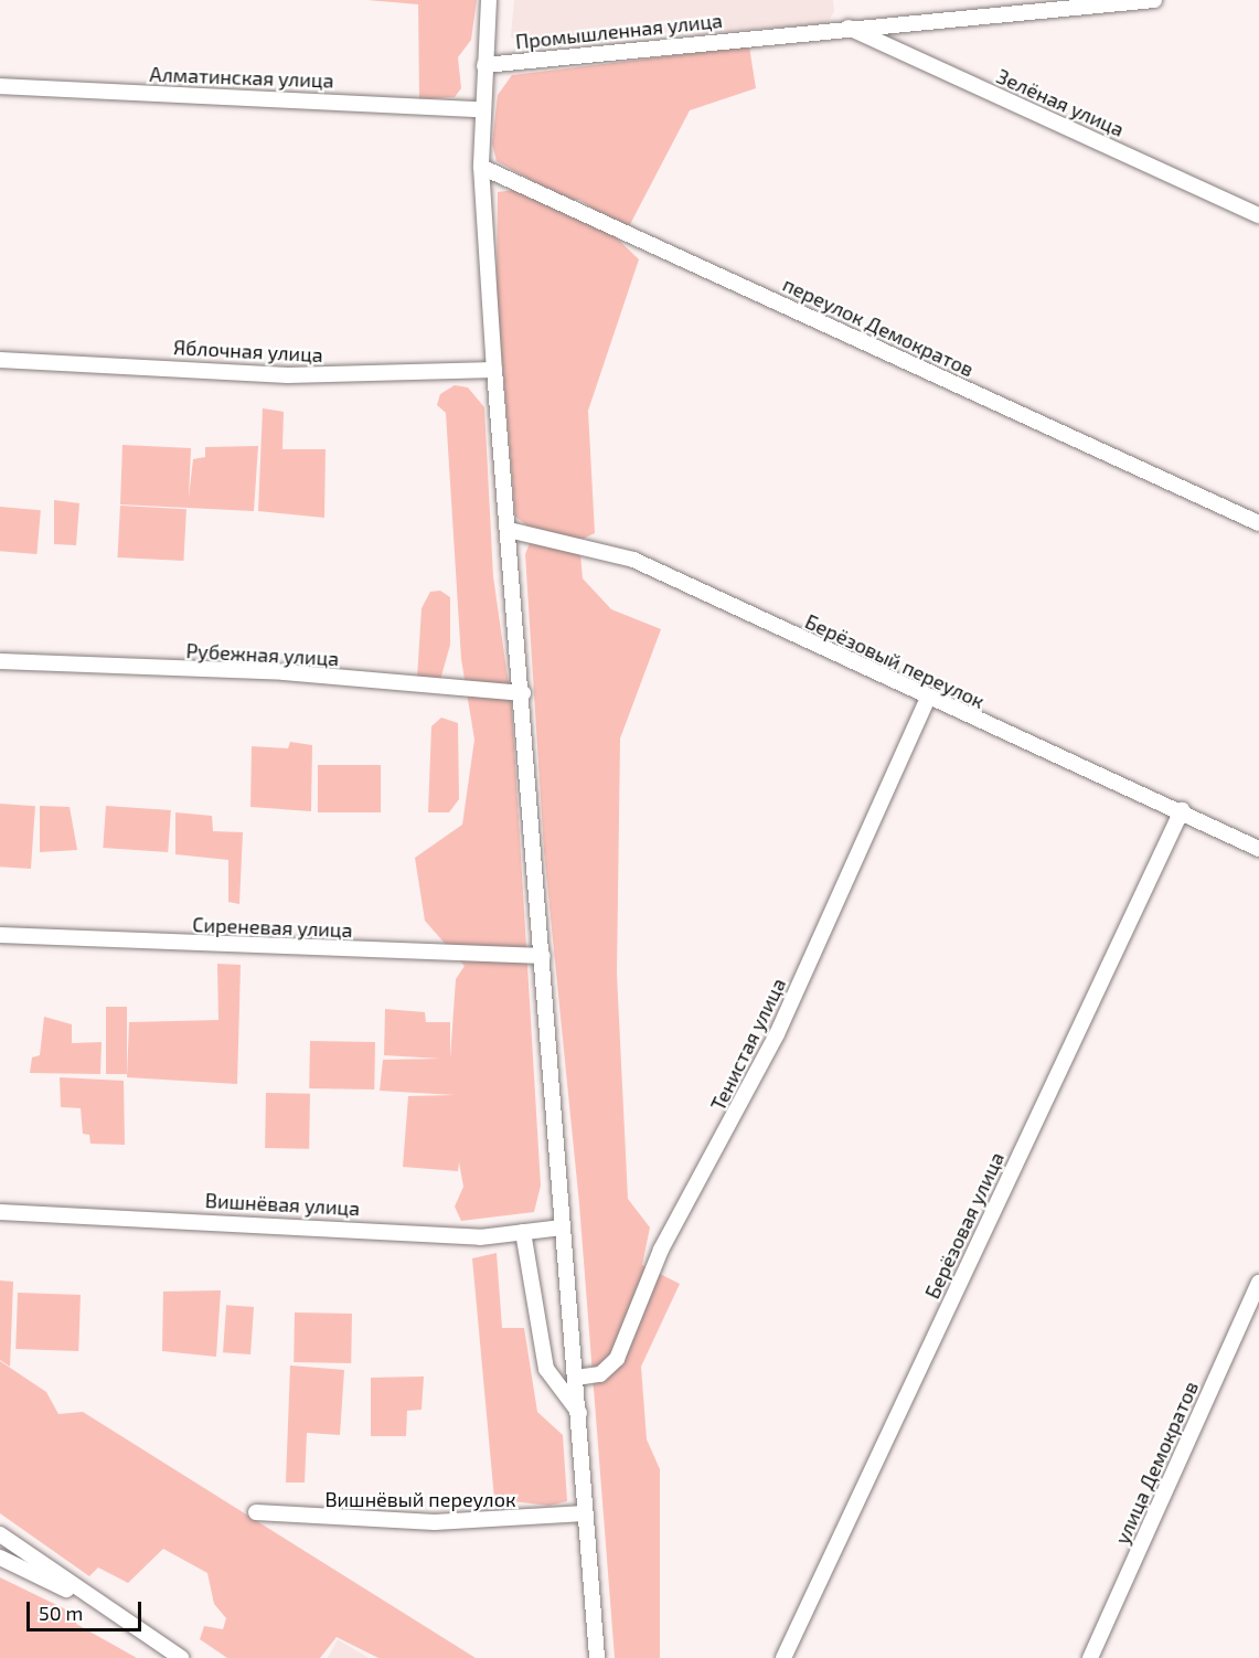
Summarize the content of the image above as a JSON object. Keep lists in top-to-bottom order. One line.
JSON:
{"streets":{"street":["Промышленная улица","Алматинская улица","Зелёная улица","переулок Демократов","Яблочная улица","Рубежная улица","Берёзовый переулок","Сиреневая улица","Тенистая улица","Вишнёвая улица","Берёзовая улица","улица Демократов","Вишнёвый переулок"]},"crossings":[["Промышленная улица","Зелёная улица"],["Берёзовый переулок","Тенистая улица"],["Берёзовый переулок","Берёзовая улица"]],"scale_bar":"50 m"}
